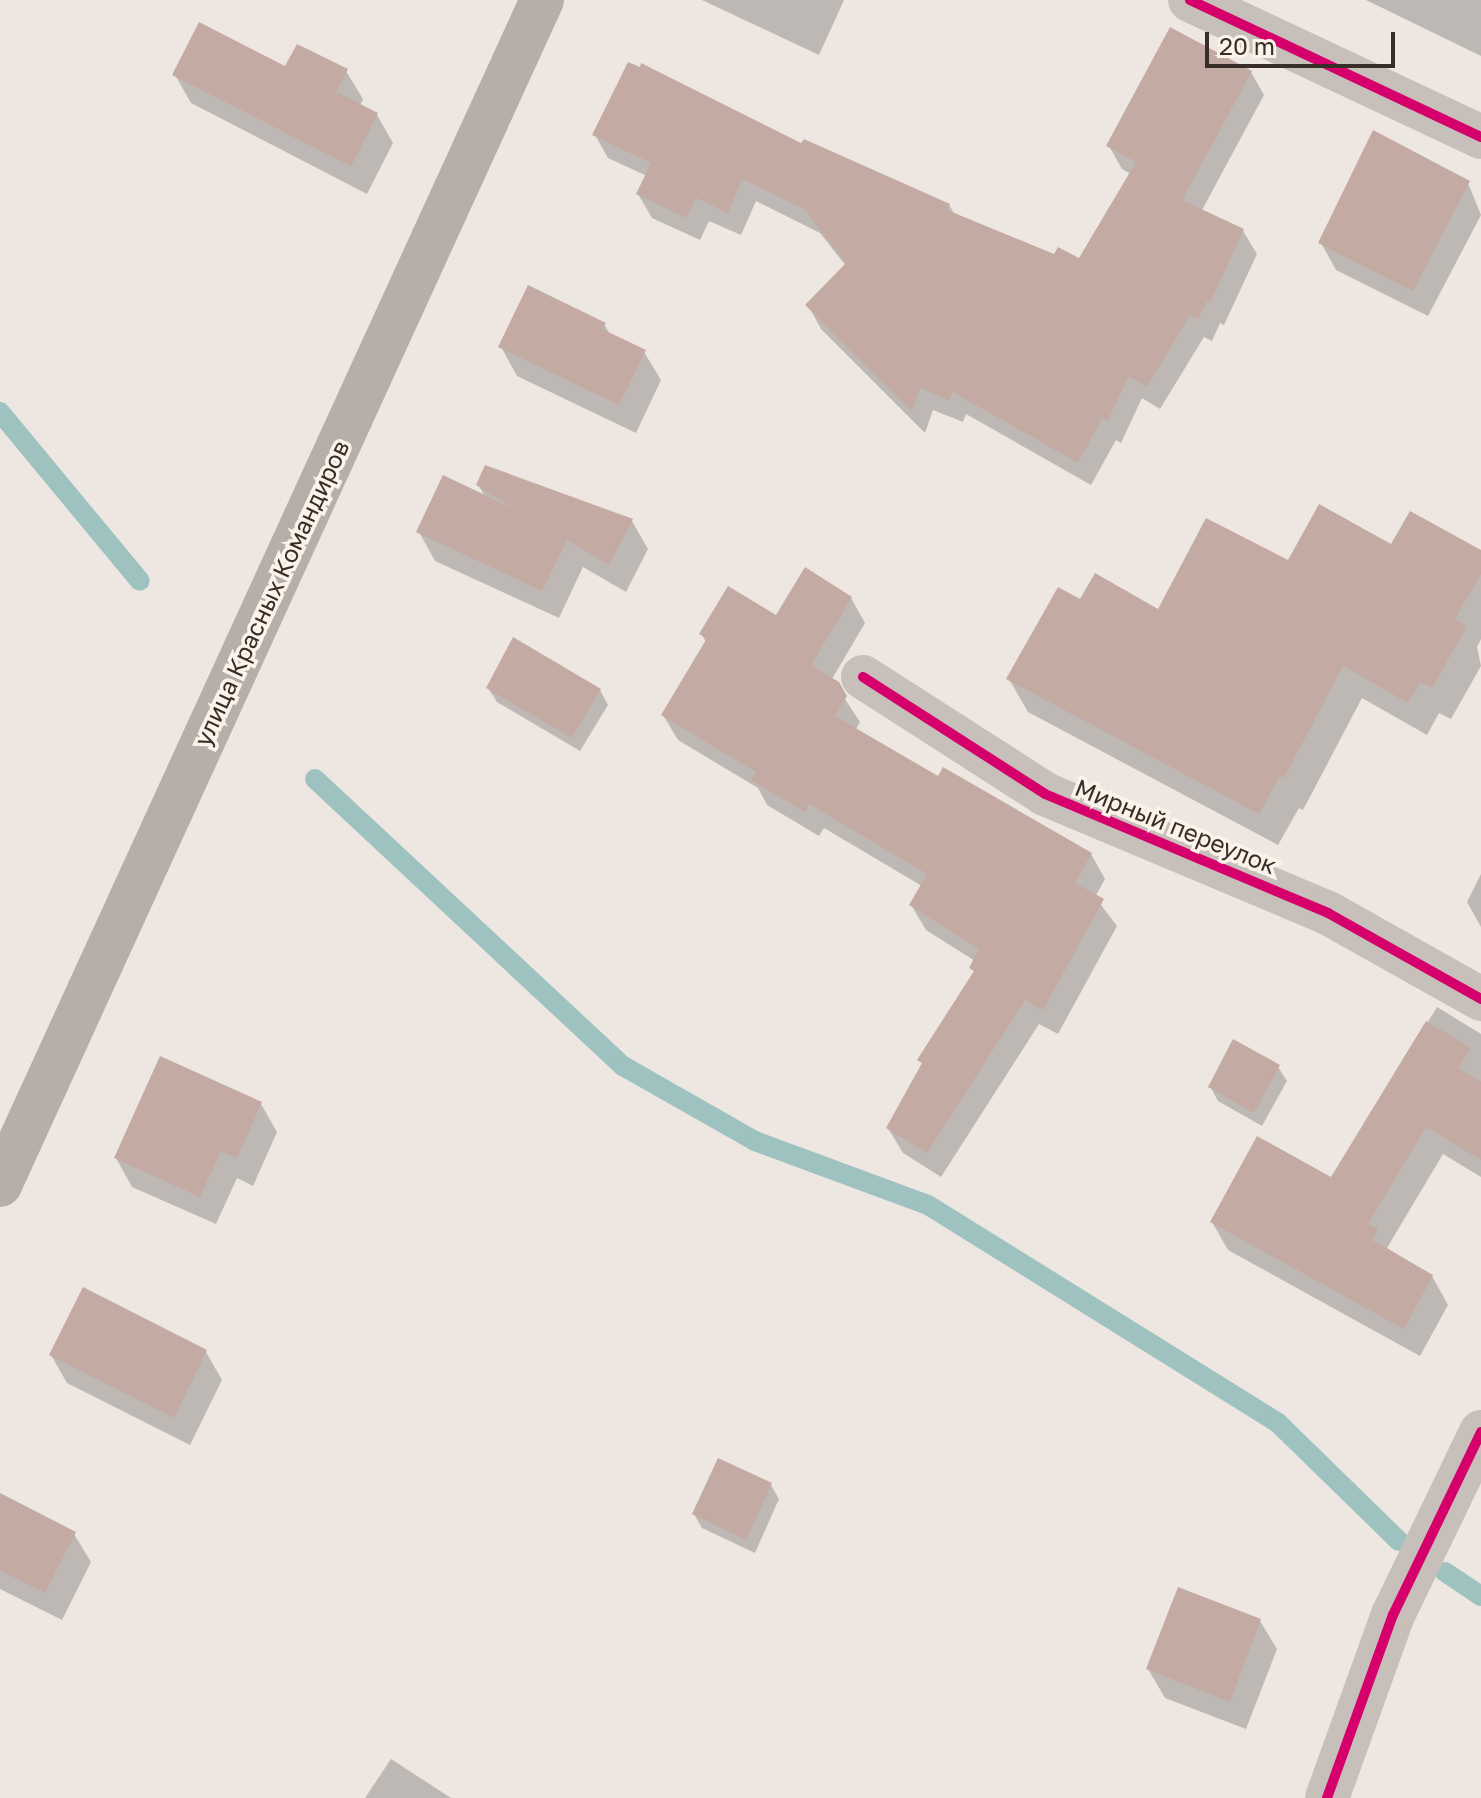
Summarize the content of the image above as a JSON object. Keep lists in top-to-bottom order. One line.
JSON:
{"streets":{"main road":["улица Красных Командиров"],"street":["Мирный переулок"]},"scale_bar":"20 m"}
